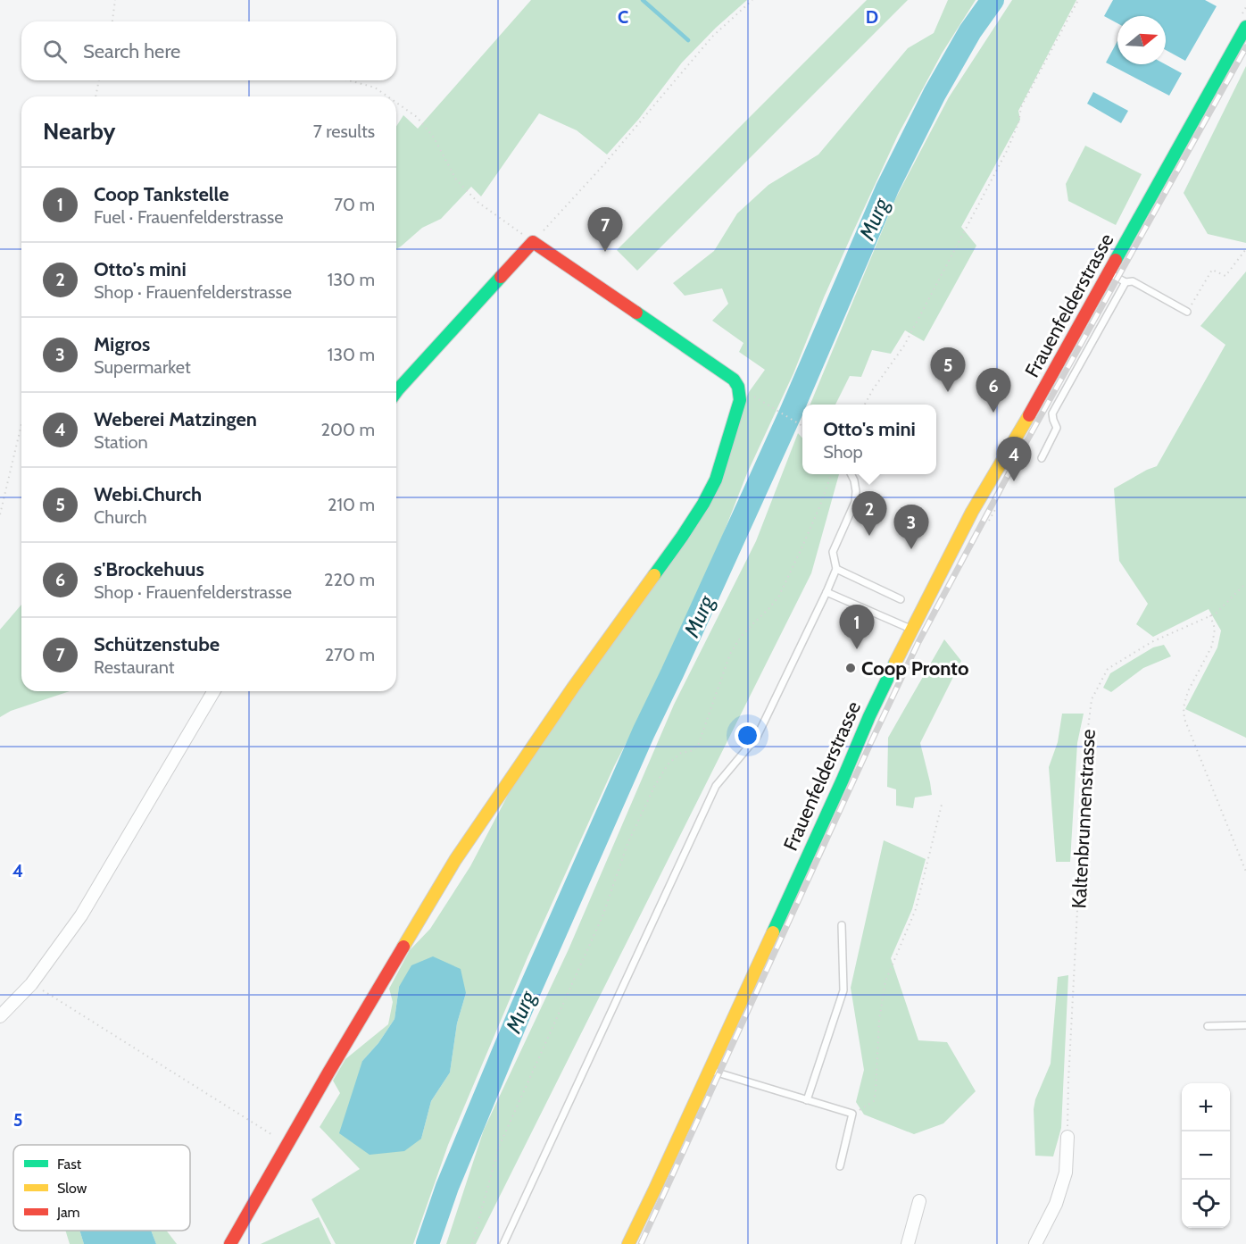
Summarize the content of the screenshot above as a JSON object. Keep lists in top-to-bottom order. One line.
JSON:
{"streets":{"street":["Frauenfelderstrasse"],"path":["Kaltenbrunnenstrasse"]},"water":["Murg"],"places":["Coop Pronto"],"legend":["Fast","Slow","Jam"],"north":"right","page":{"search":"Search here","heading":["Nearby","7 results"],"list":[{"mark":"1","name":"Coop Tankstelle","note":"Fuel · Frauenfelderstrasse","value":"70 m"},{"mark":"2","name":"Otto's mini","note":"Shop · Frauenfelderstrasse","value":"130 m"},{"mark":"3","name":"Migros","note":"Supermarket","value":"130 m"},{"mark":"4","name":"Weberei Matzingen","note":"Station","value":"200 m"},{"mark":"5","name":"Webi.Church","note":"Church","value":"210 m"},{"mark":"6","name":"s'Brockehuus","note":"Shop · Frauenfelderstrasse","value":"220 m"},{"mark":"7","name":"Schützenstube","note":"Restaurant","value":"270 m"}],"pins":["7","5","6","4","2","3","1"],"popup":["Otto's mini","Shop"],"map_buttons":["+","−"]},"grid":{"columns":["C","D"],"rows":["4","5"]}}
